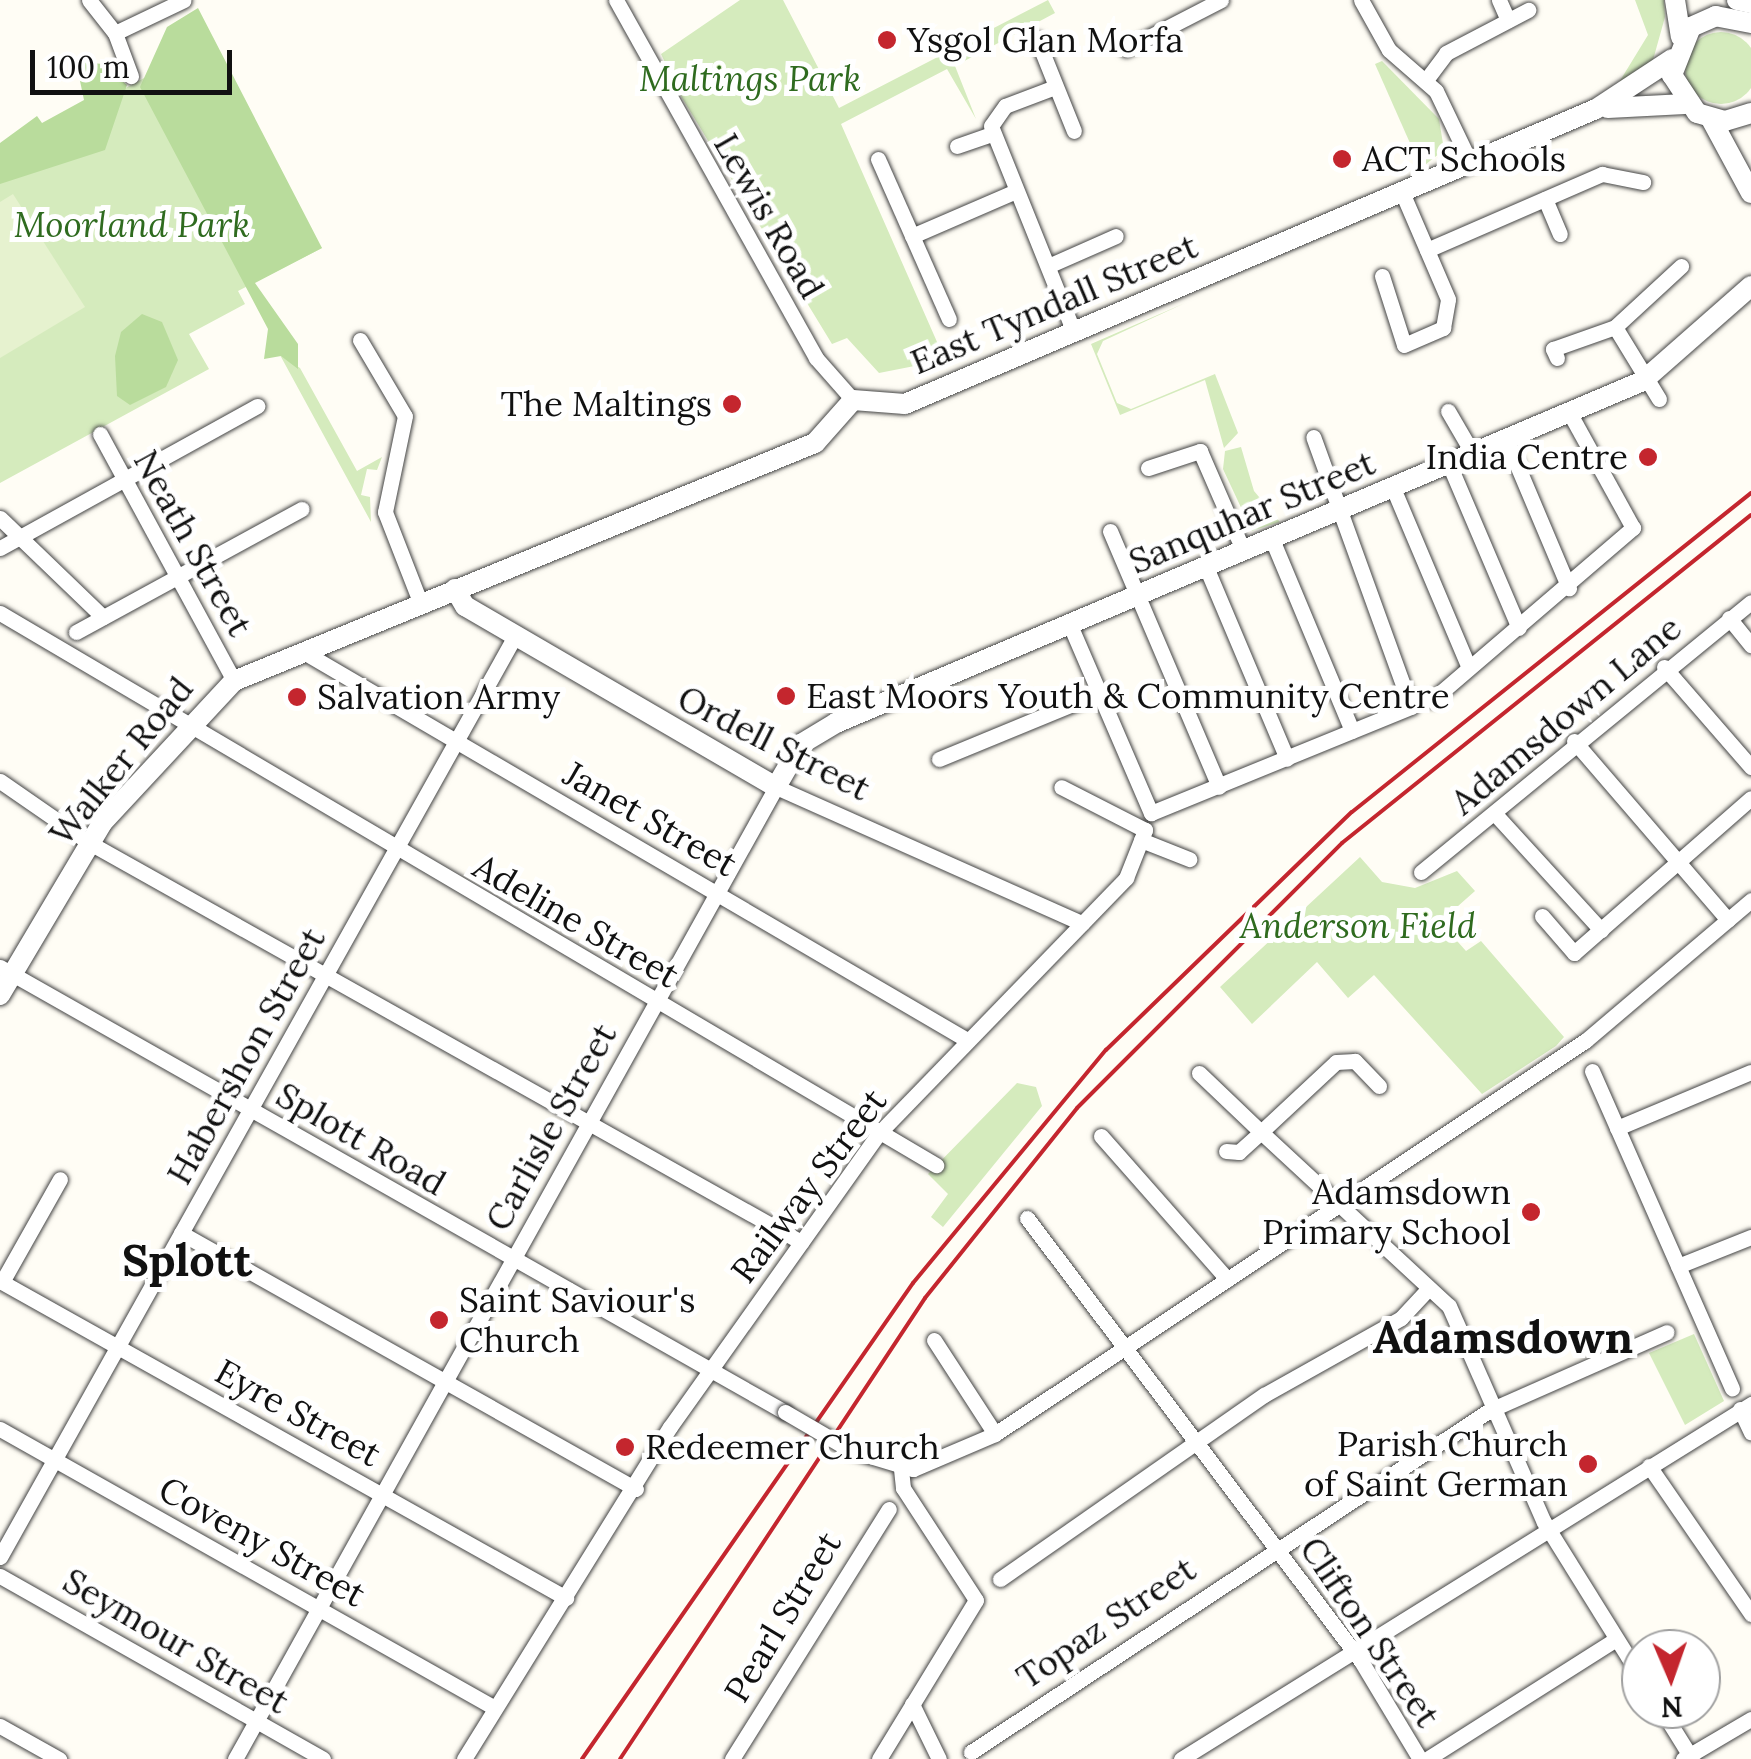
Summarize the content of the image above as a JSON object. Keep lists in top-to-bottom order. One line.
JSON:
{"streets":{"street":["Lewis Road","East Tyndall Street","Sanquhar Street","Neath Street","Adamsdown Lane","Ordell Street","Walker Road","Janet Street","Adeline Street","Habershon Street","Carlisle Street","Splott Road","Railway Street","Eyre Street","Coveny Street","Pearl Street","Topaz Street","Clifton Street","Seymour Street"]},"crossings":[["Lewis Road","East Tyndall Street"],["Lewis Road","Walker Road"],["East Tyndall Street","Walker Road"],["Sanquhar Street","Ordell Street"],["Sanquhar Street","Carlisle Street"],["Neath Street","Walker Road"],["Ordell Street","Walker Road"],["Ordell Street","Habershon Street"],["Ordell Street","Carlisle Street"],["Ordell Street","Railway Street"],["Walker Road","Janet Street"],["Walker Road","Adeline Street"],["Walker Road","Splott Road"],["Janet Street","Habershon Street"],["Janet Street","Carlisle Street"],["Janet Street","Railway Street"],["Adeline Street","Habershon Street"],["Adeline Street","Carlisle Street"],["Adeline Street","Railway Street"],["Habershon Street","Splott Road"],["Habershon Street","Eyre Street"],["Habershon Street","Coveny Street"],["Carlisle Street","Splott Road"],["Carlisle Street","Eyre Street"],["Carlisle Street","Coveny Street"],["Carlisle Street","Seymour Street"],["Splott Road","Railway Street"],["Railway Street","Eyre Street"],["Railway Street","Coveny Street"],["Topaz Street","Clifton Street"]],"districts":["Splott","Adamsdown"],"parks":["Maltings Park","Moorland Park","Anderson Field"],"places":["Ysgol Glan Morfa","ACT Schools","The Maltings","India Centre","East Moors Youth & Community Centre","Salvation Army","Adamsdown Primary School","Saint Saviour's Church","Redeemer Church","Parish Church of Saint German"],"scale_bar":"100 m","north":"bottom"}
